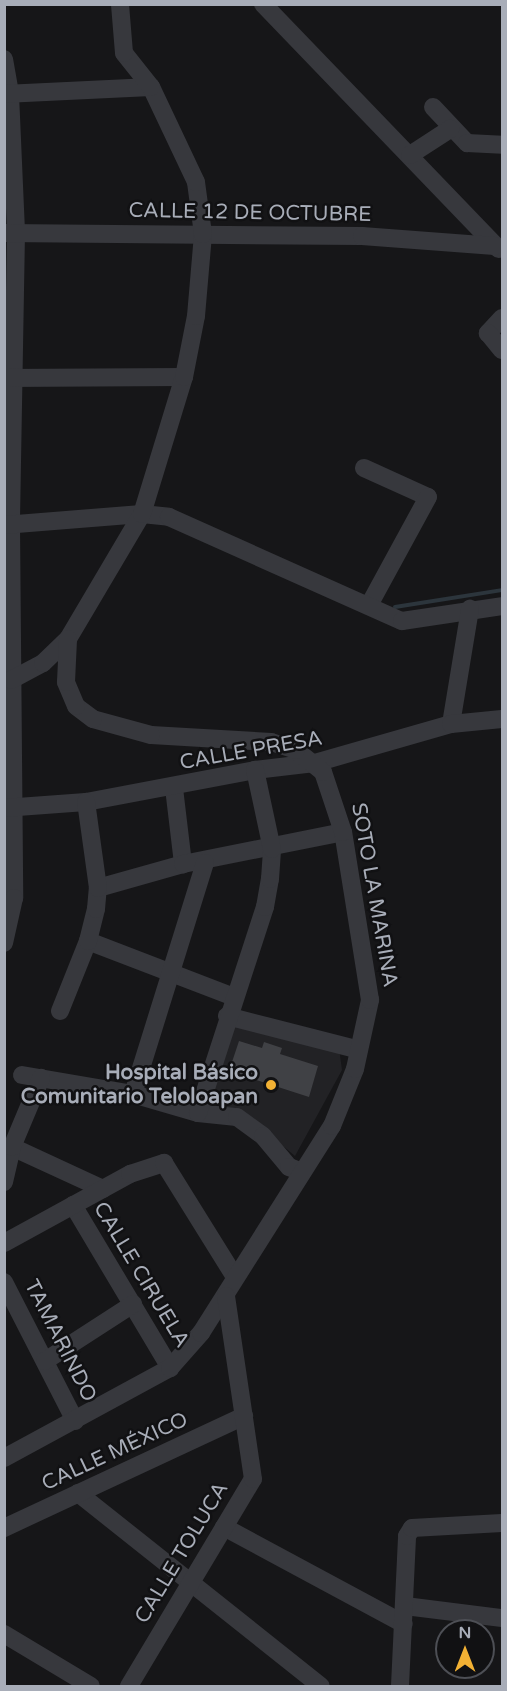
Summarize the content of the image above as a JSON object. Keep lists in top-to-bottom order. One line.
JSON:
{"streets":{"street":["CALLE 12 DE OCTUBRE","CALLE PRESA","SOTO LA MARINA","CALLE CIRUELA","TAMARINDO","CALLE MÉXICO","CALLE TOLUCA"]},"crossings":[["CALLE PRESA","SOTO LA MARINA"],["SOTO LA MARINA","CALLE CIRUELA"],["SOTO LA MARINA","TAMARINDO"],["SOTO LA MARINA","CALLE TOLUCA"],["CALLE MÉXICO","CALLE TOLUCA"]],"places":["Hospital Básico Comunitario Teloloapan"],"north":"top"}
